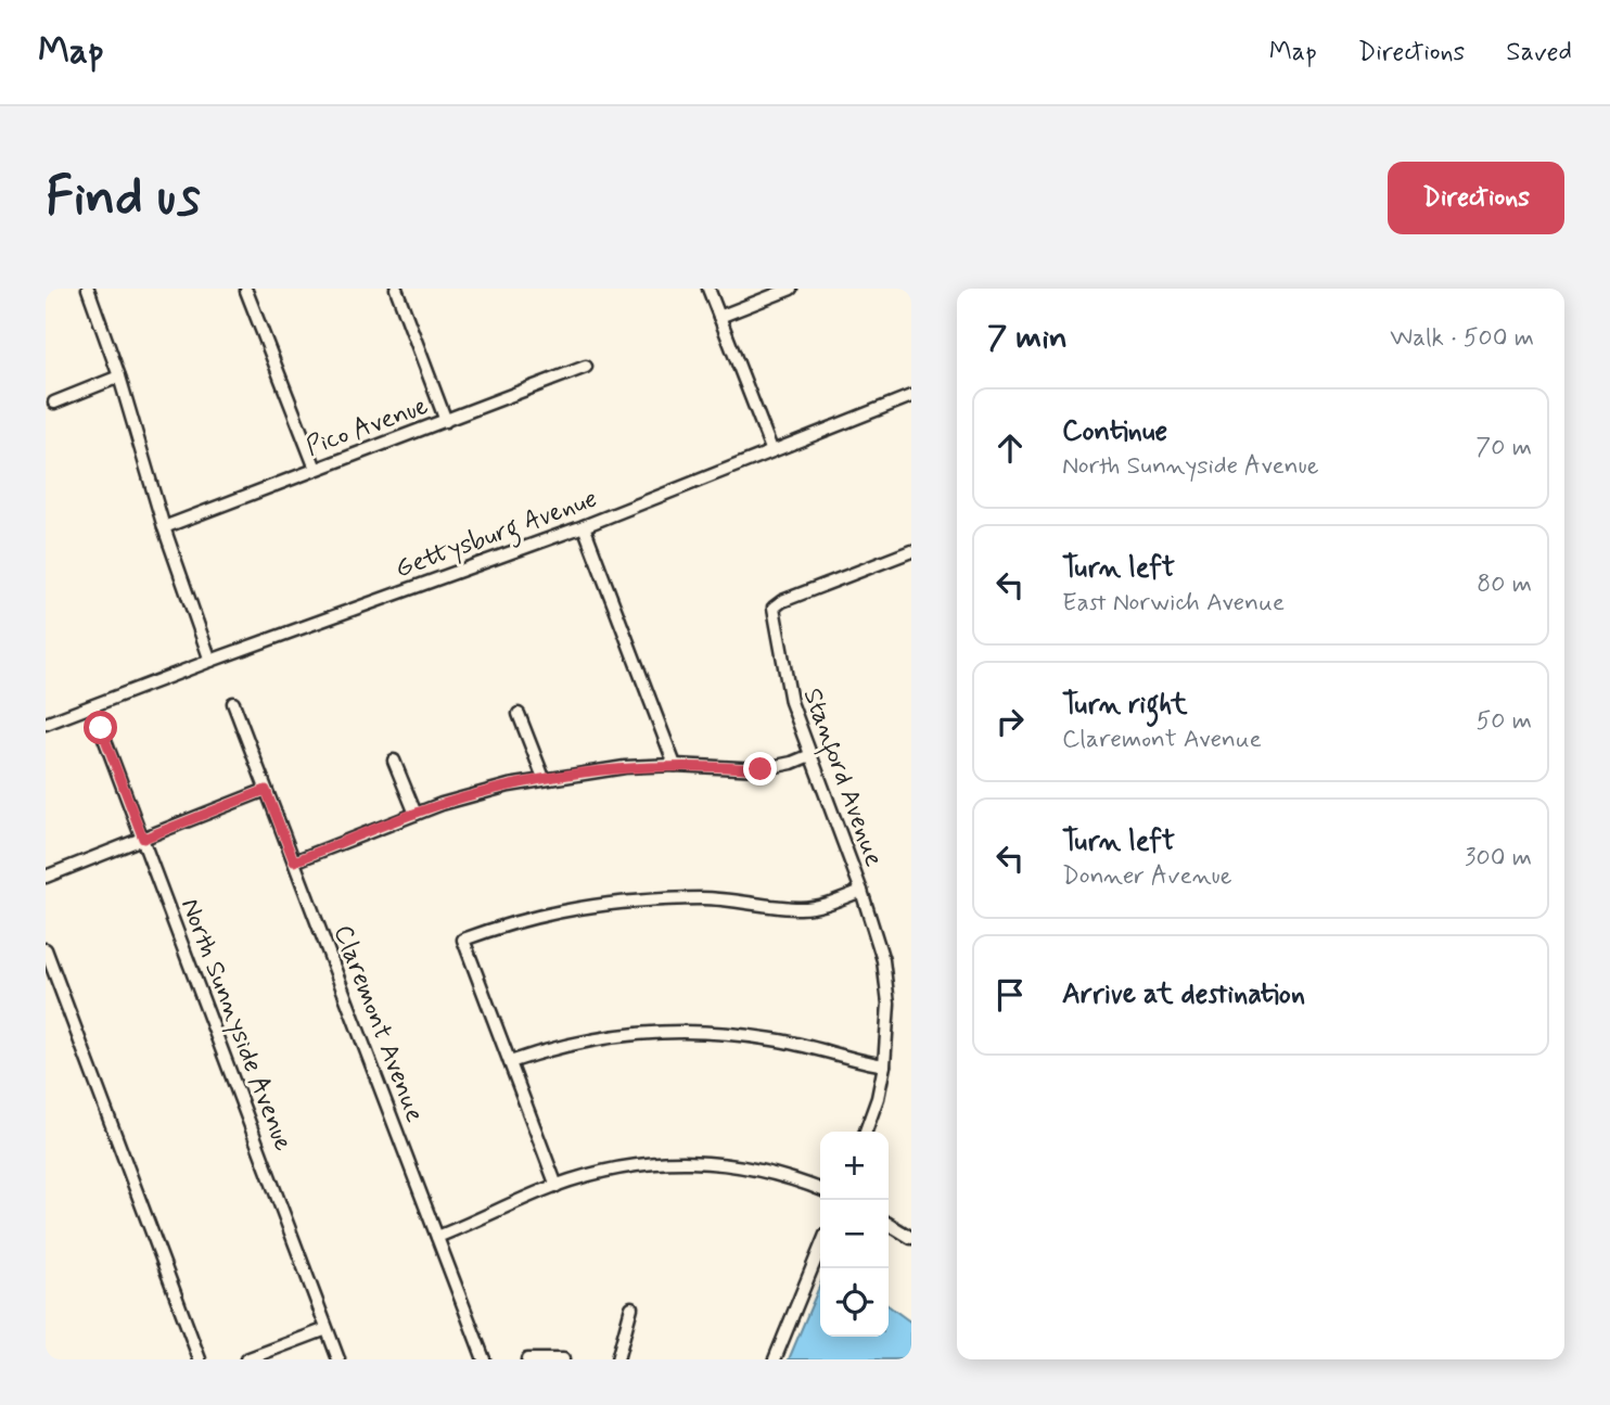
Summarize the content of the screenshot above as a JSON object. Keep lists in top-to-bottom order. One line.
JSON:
{"streets":{"street":["Pico Avenue","Gettysburg Avenue","Stanford Avenue","Claremont Avenue","North Sunnyside Avenue"]},"crossings":[["Gettysburg Avenue","North Sunnyside Avenue"]],"page":{"header":"Map","nav":["Map","Directions","Saved"],"buttons":"Directions","title":"Find us","heading":["7 min","Walk · 500 m"],"list":[["Continue","North Sunnyside Avenue","70 m"],["Turn left","East Norwich Avenue","80 m"],["Turn right","Claremont Avenue","50 m"],["Turn left","Donner Avenue","300 m"],"Arrive at destination"],"map_buttons":["+","−"]}}
